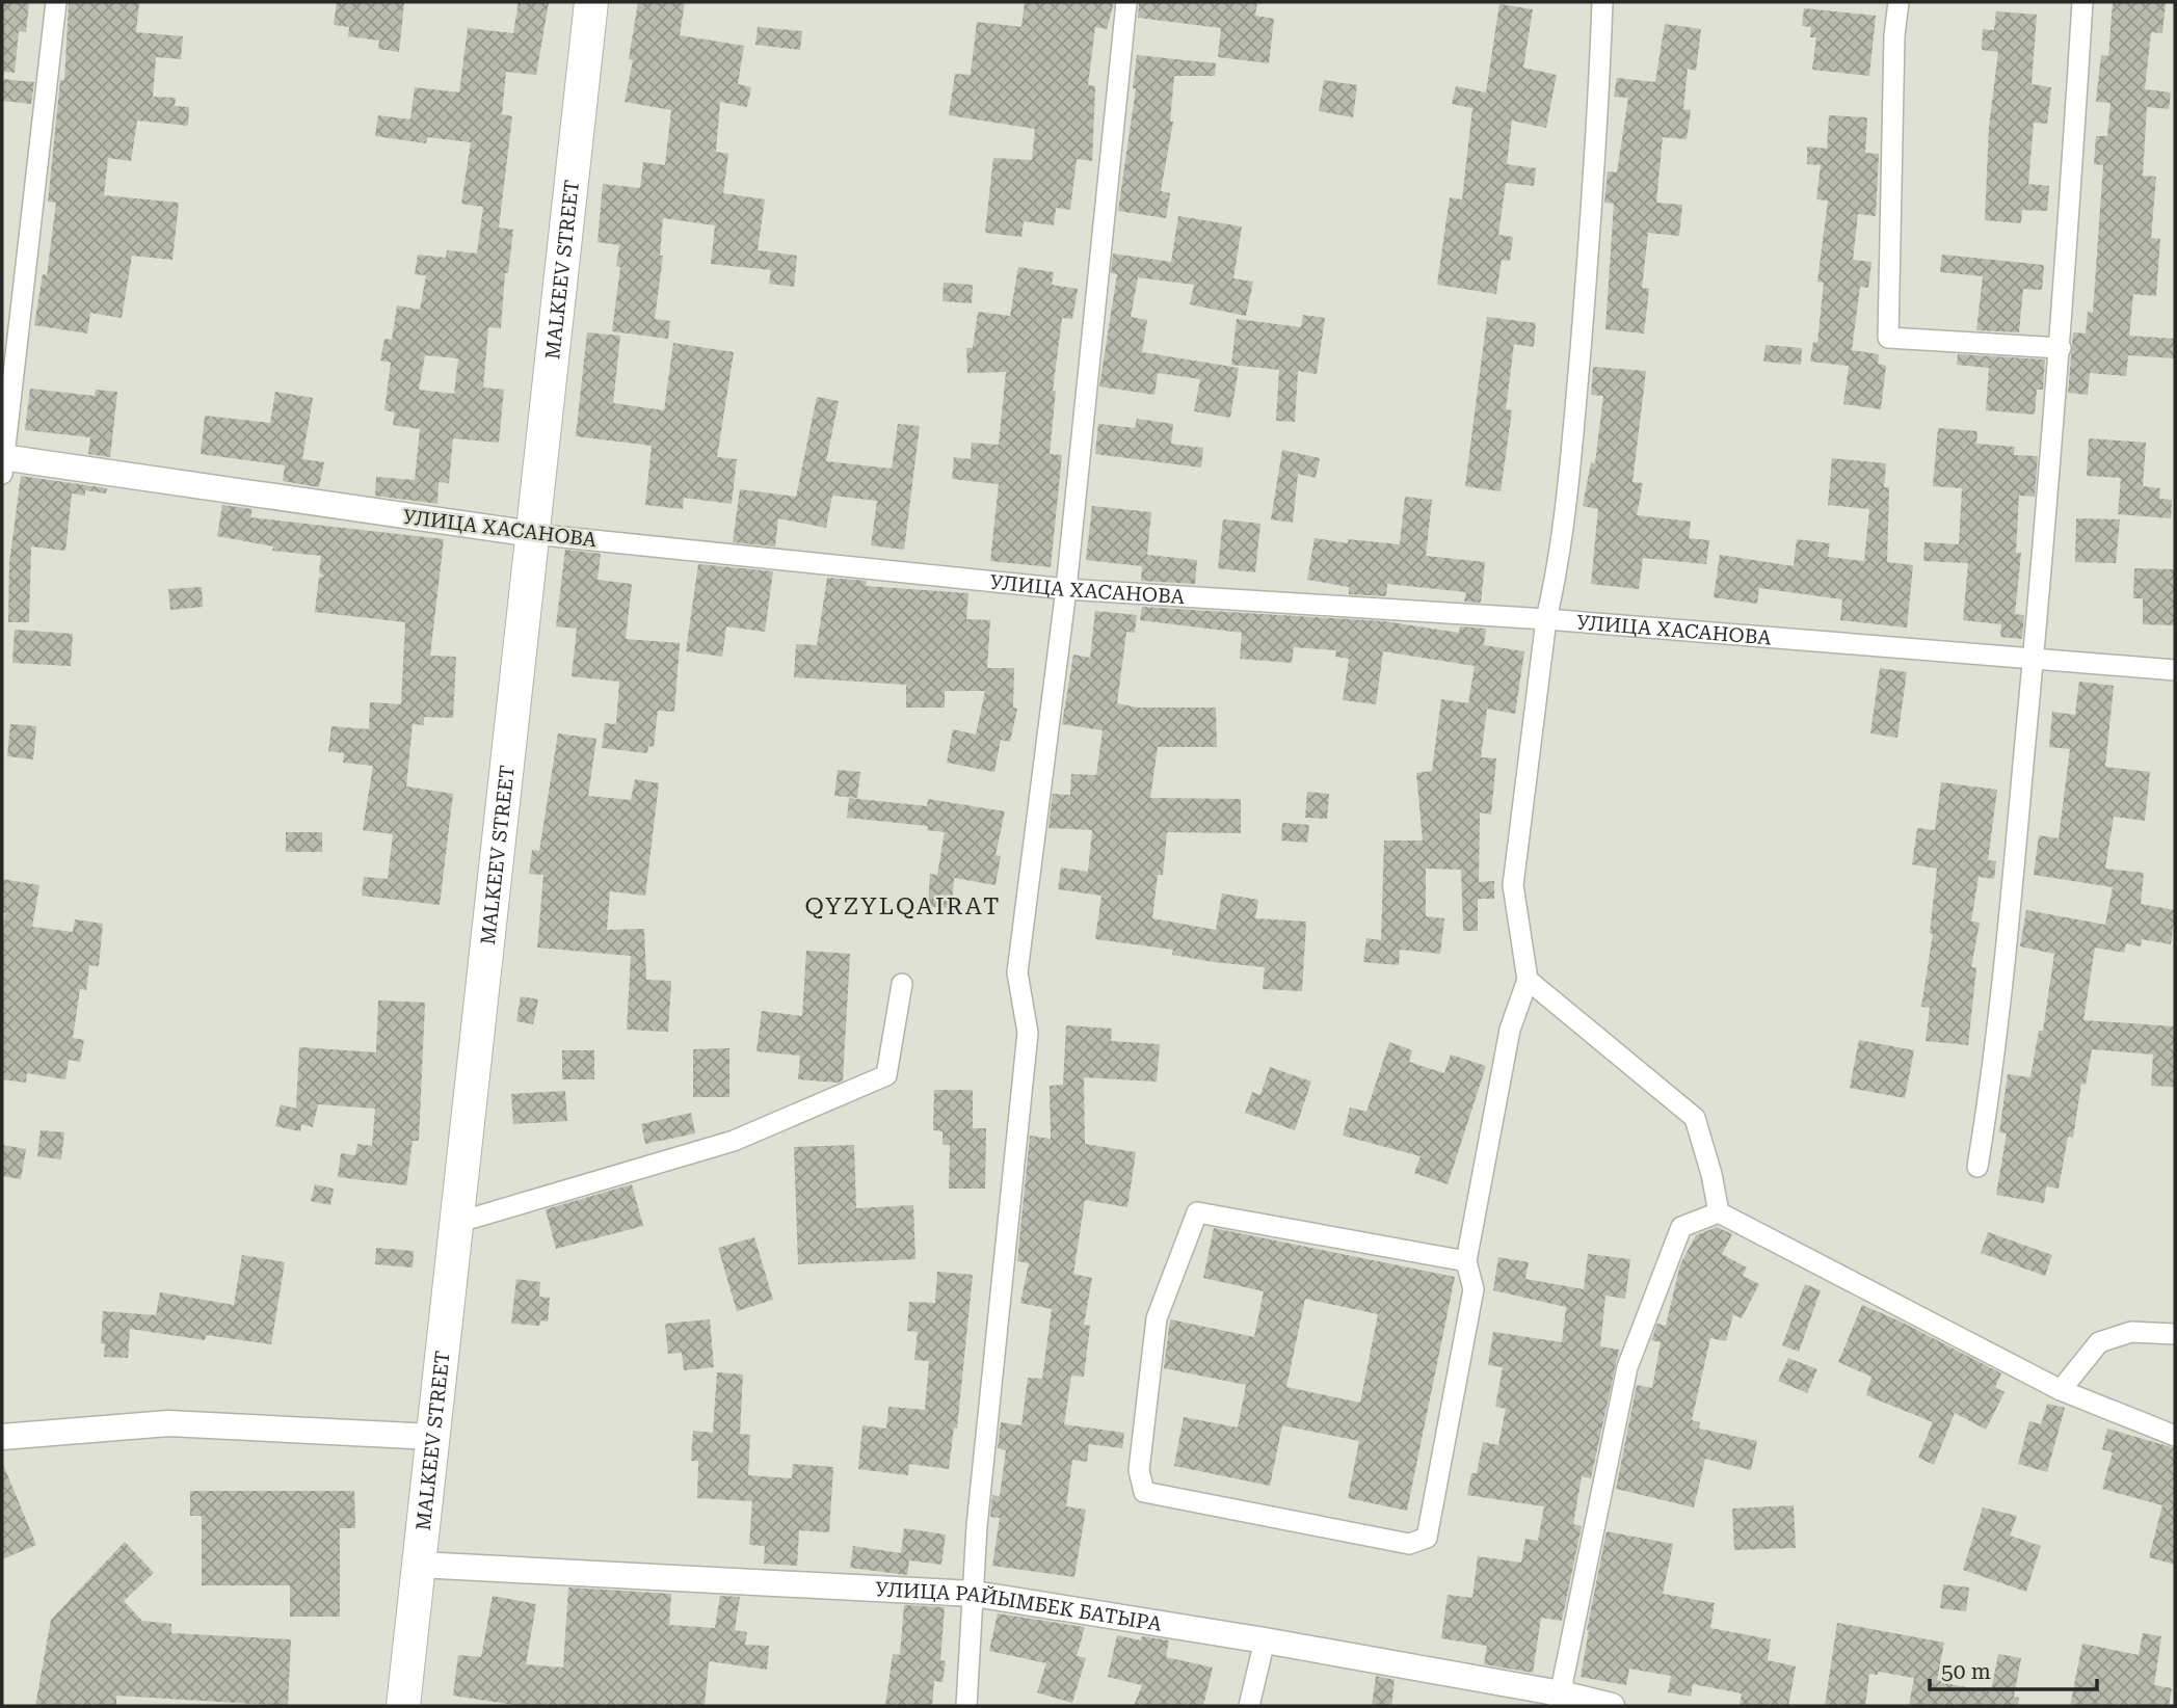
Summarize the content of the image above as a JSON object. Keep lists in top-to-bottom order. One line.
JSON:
{"streets":{"main road":["MALKEEV STREET"],"street":["УЛИЦА ХАСАНОВА","УЛИЦА РАЙЫМБЕК БАТЫРА"]},"crossings":[["MALKEEV STREET","УЛИЦА ХАСАНОВА"],["MALKEEV STREET","УЛИЦА РАЙЫМБЕК БАТЫРА"]],"districts":["QYZYLQAIRAT"],"scale_bar":"50 m"}
